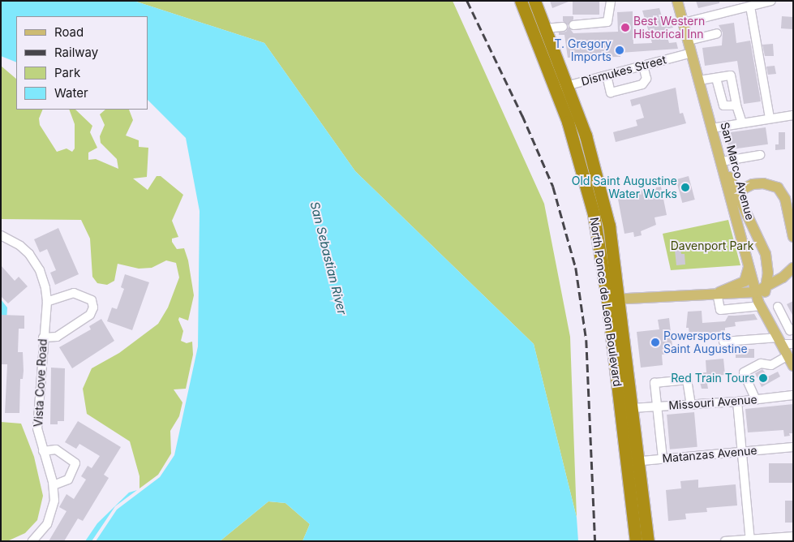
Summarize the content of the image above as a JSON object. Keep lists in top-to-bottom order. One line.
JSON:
{"streets":{"highway":["North Ponce de Leon Boulevard"],"main road":["San Marco Avenue"],"street":["Dismukes Street","Vista Cove Road","Missouri Avenue","Matanzas Avenue"]},"crossings":[["Dismukes Street","San Marco Avenue"],["Dismukes Street","North Ponce de Leon Boulevard"],["North Ponce de Leon Boulevard","Missouri Avenue"],["North Ponce de Leon Boulevard","Matanzas Avenue"]],"water":["San Sebastian River"],"parks":["Davenport Park"],"places":["Best Western Historical Inn","T. Gregory Imports","Old Saint Augustine Water Works","Powersports Saint Augustine","Red Train Tours"],"legend":["Road","Railway","Park","Water"]}
